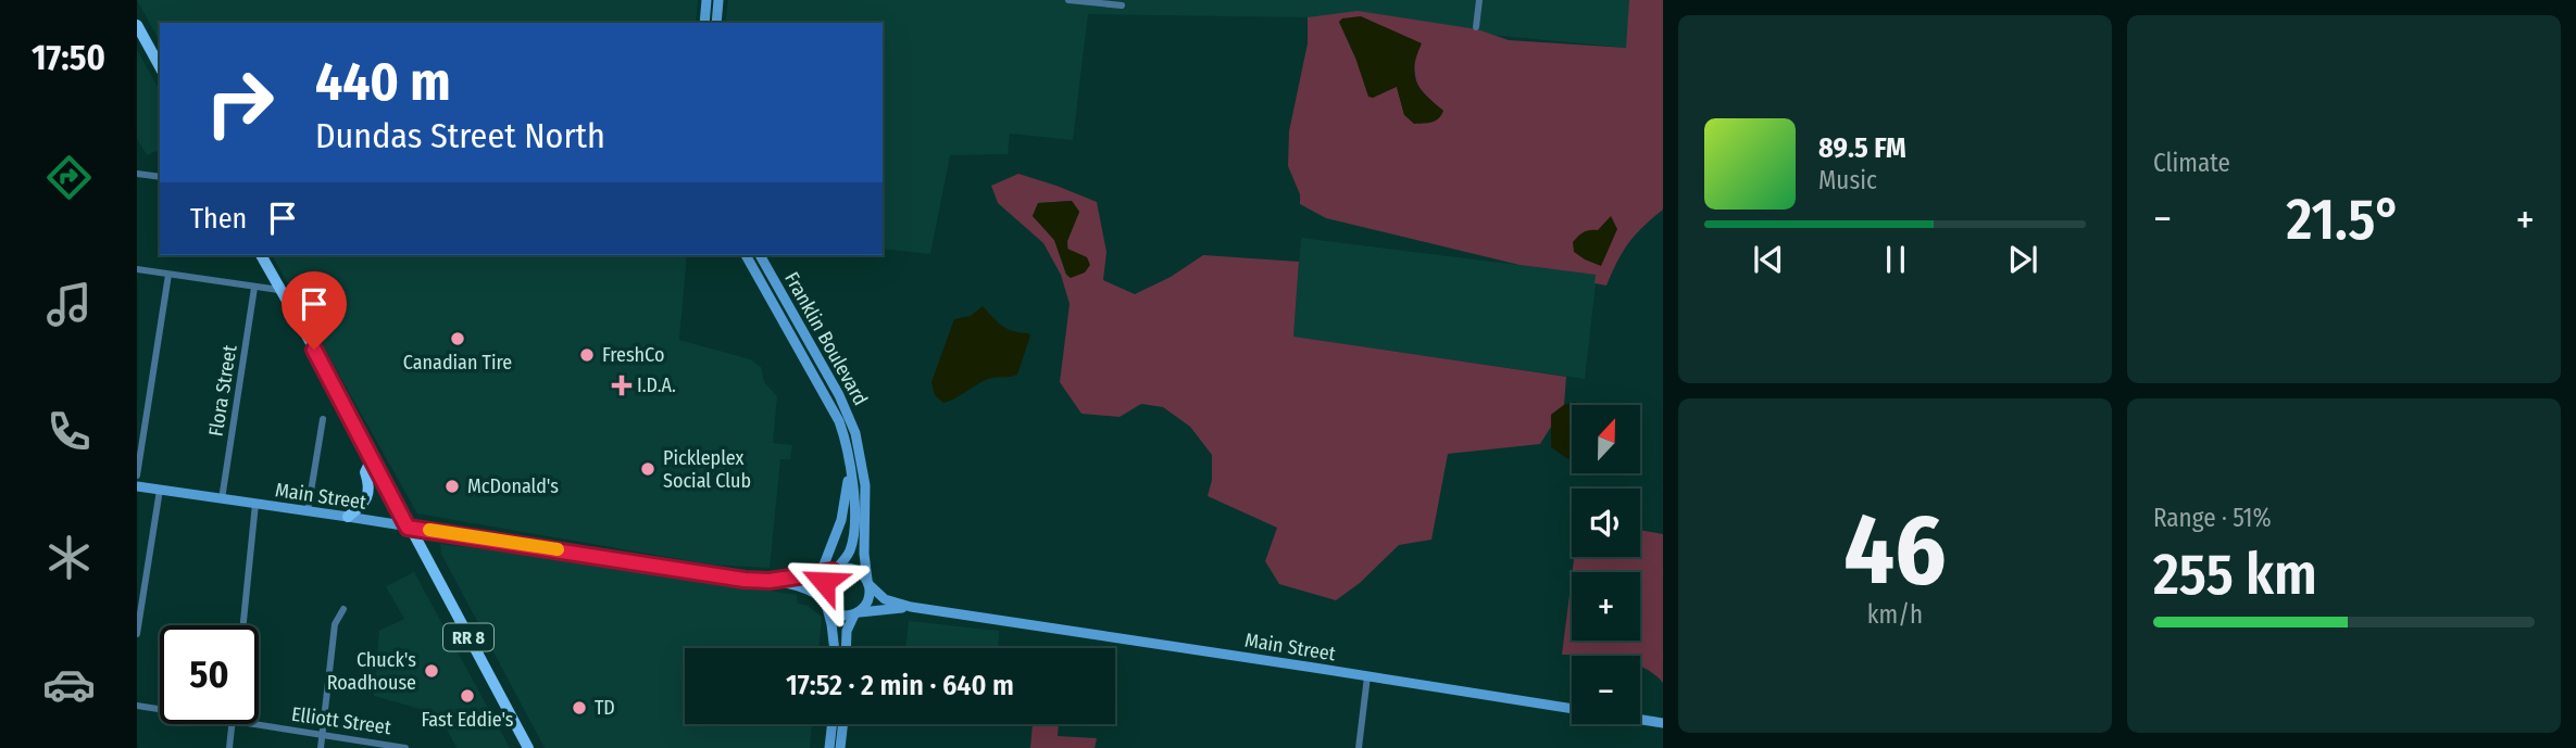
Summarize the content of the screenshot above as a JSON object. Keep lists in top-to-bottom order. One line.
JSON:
{"streets":{"main road":["Franklin Boulevard","Main Street","RR 8"],"street":["Flora Street","Elliott Street"]},"crossings":[["Franklin Boulevard","Main Street"],["Flora Street","Main Street"],["Main Street","RR 8"]],"places":{"other":["Canadian Tire","FreshCo","Pickleplex Social Club","McDonald's","Chuck's Roadhouse","Fast Eddie's","TD"],"health":["I.D.A."]},"north":"top","page":{"tabs":"17:50","tile":["Climate",["46","km/h"],["Range · 51%","255 km"]],"turn":["440 m","Dundas Street North"],"song":["89.5 FM","Music"],"then":"Then","heat":["−","21.5°","+"],"map_buttons":["+","−"],"limit":"50","trip":"17:52 · 2 min · 640 m"}}
